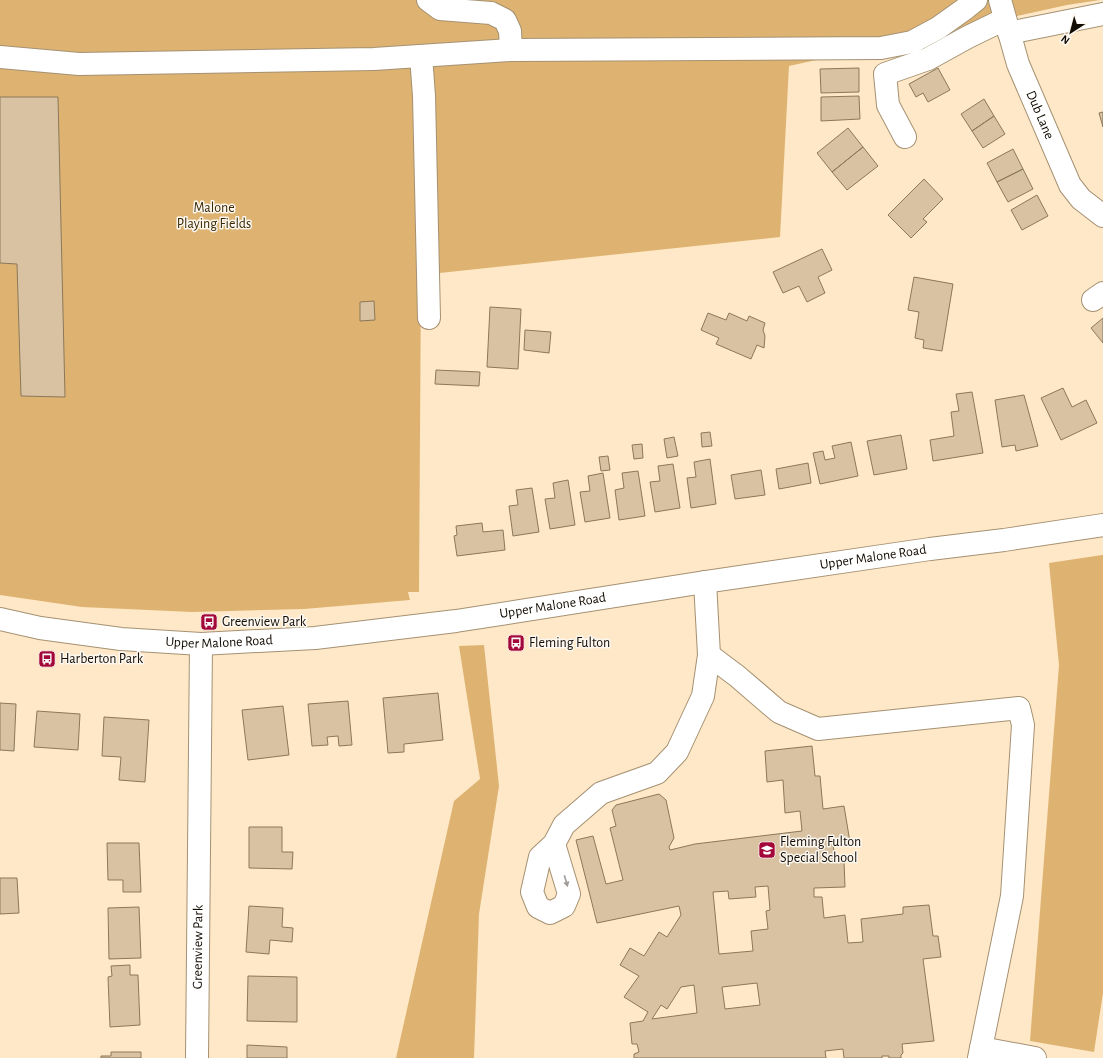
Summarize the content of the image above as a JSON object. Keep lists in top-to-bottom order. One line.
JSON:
{"streets":{"main road":["Dub Lane","Upper Malone Road","Greenview Park"]},"crossings":[["Upper Malone Road","Greenview Park"]],"parks":["Malone Playing Fields"],"places":{"bus stop":["Greenview Park","Fleming Fulton","Harberton Park"],"school or university":["Fleming Fulton Special School"]},"north":"bottom left"}
